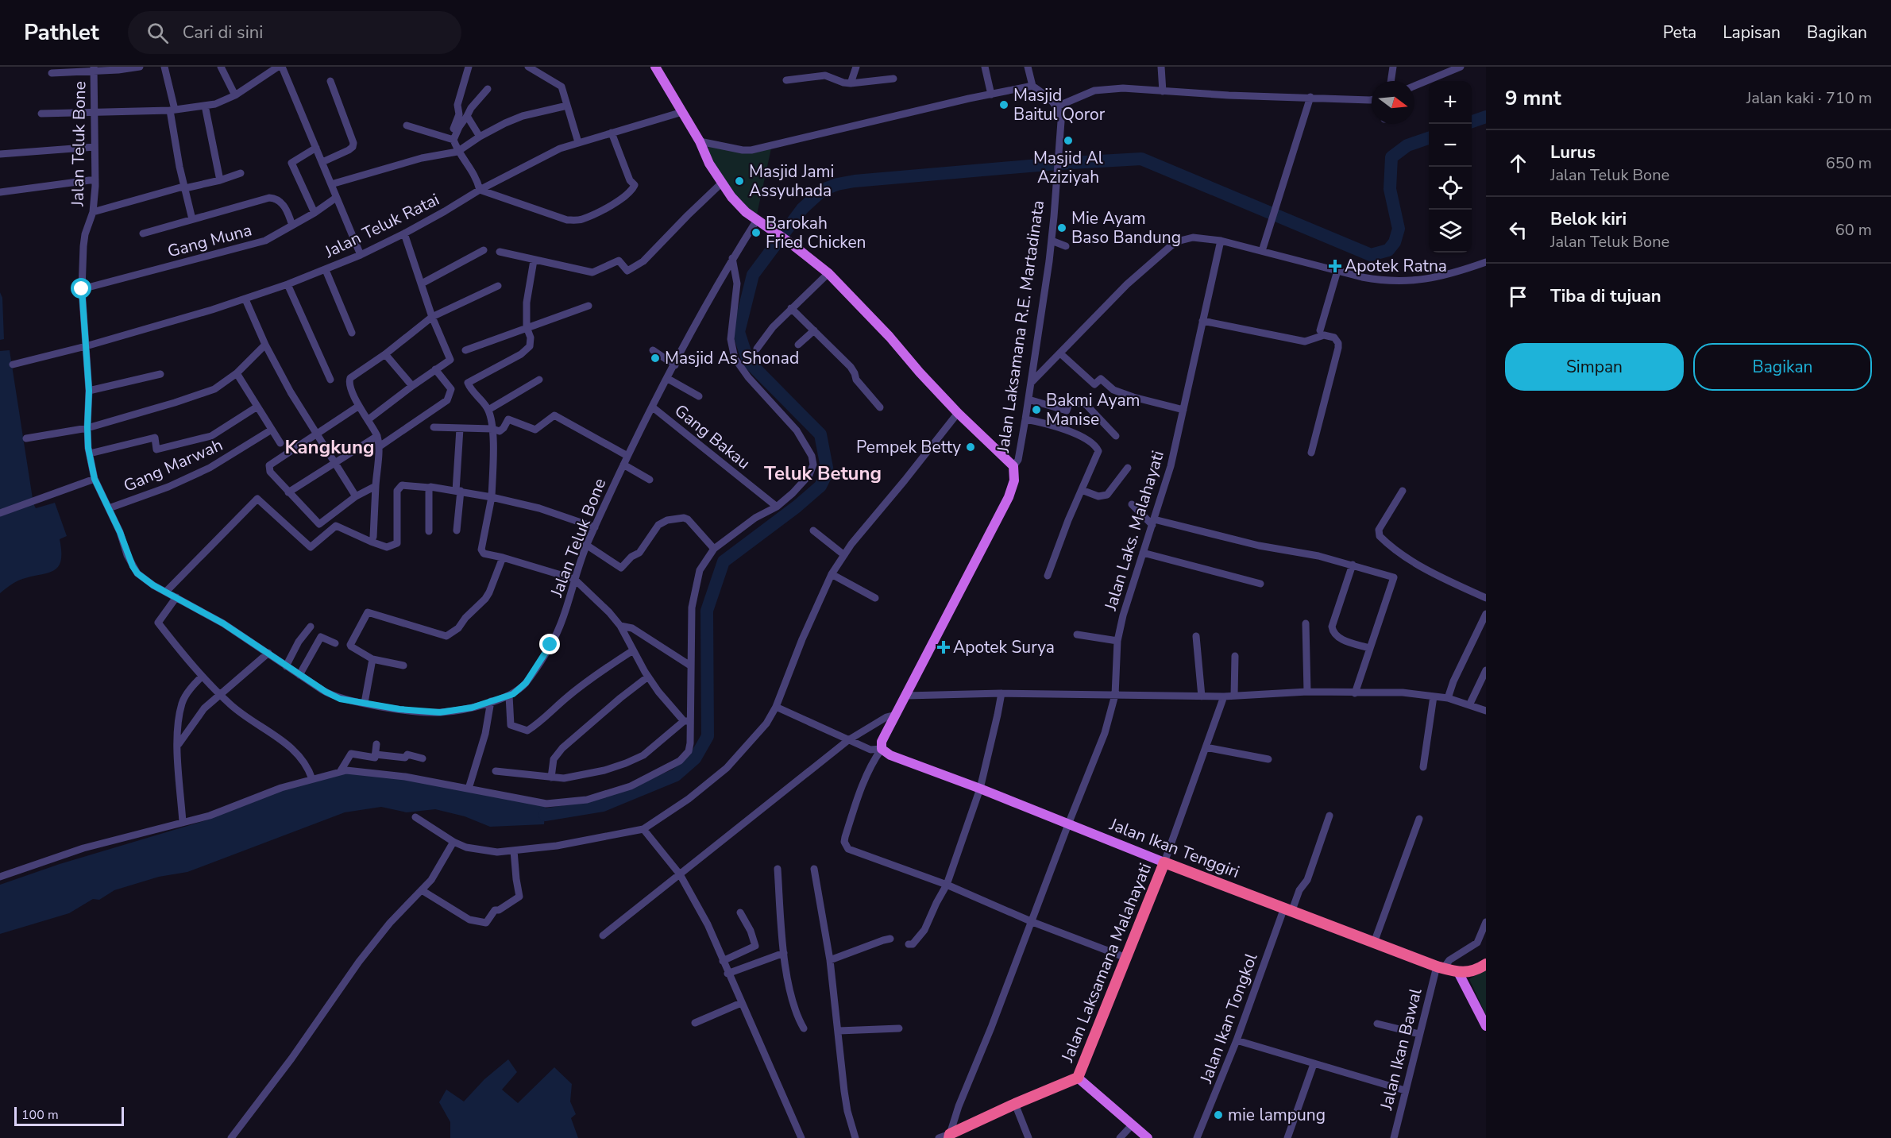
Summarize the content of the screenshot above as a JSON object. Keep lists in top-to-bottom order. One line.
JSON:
{"streets":{"highway":["Jalan Ikan Tenggiri","Jalan Laksamana Malahayati"],"main road":["Jalan Laksamana R.E. Martadinata"],"street":["Jalan Teluk Bone","Jalan Teluk Ratai","Gang Muna","Gang Bakau","Gang Marwah","Jalan Laks. Malahayati","Jalan Ikan Tongkol","Jalan Ikan Bawal"]},"crossings":[["Jalan Teluk Bone","Jalan Teluk Ratai"],["Jalan Teluk Bone","Gang Muna"],["Jalan Teluk Bone","Jalan Laksamana R.E. Martadinata"],["Jalan Teluk Bone","Gang Bakau"],["Jalan Teluk Bone","Gang Marwah"],["Jalan Laksamana R.E. Martadinata","Jalan Ikan Tenggiri"],["Jalan Laks. Malahayati","Jalan Ikan Tenggiri"],["Jalan Laks. Malahayati","Jalan Laksamana Malahayati"],["Jalan Ikan Tenggiri","Jalan Laksamana Malahayati"],["Jalan Ikan Tenggiri","Jalan Ikan Tongkol"],["Jalan Ikan Tenggiri","Jalan Ikan Bawal"]],"districts":["Kangkung","Teluk Betung"],"places":{"other":["Masjid Baitul Qoror","Masjid Al Aziziyah","Masjid Jami Assyuhada","Mie Ayam Baso Bandung","Barokah Fried Chicken","Masjid As Shonad","Bakmi Ayam Manise","Pempek Betty","mie lampung"],"health":["Apotek Ratna","Apotek Surya"]},"scale_bar":"100 m","north":"right","page":{"header":"Pathlet","search":"Cari di sini","nav":["Peta","Lapisan","Bagikan"],"heading":["9 mnt","Jalan kaki · 710 m"],"map_buttons":["+","−"],"list":[["Lurus","Jalan Teluk Bone","650 m"],["Belok kiri","Jalan Teluk Bone","60 m"],"Tiba di tujuan"],"buttons":["Simpan","Bagikan"],"scale":"100 m"}}
